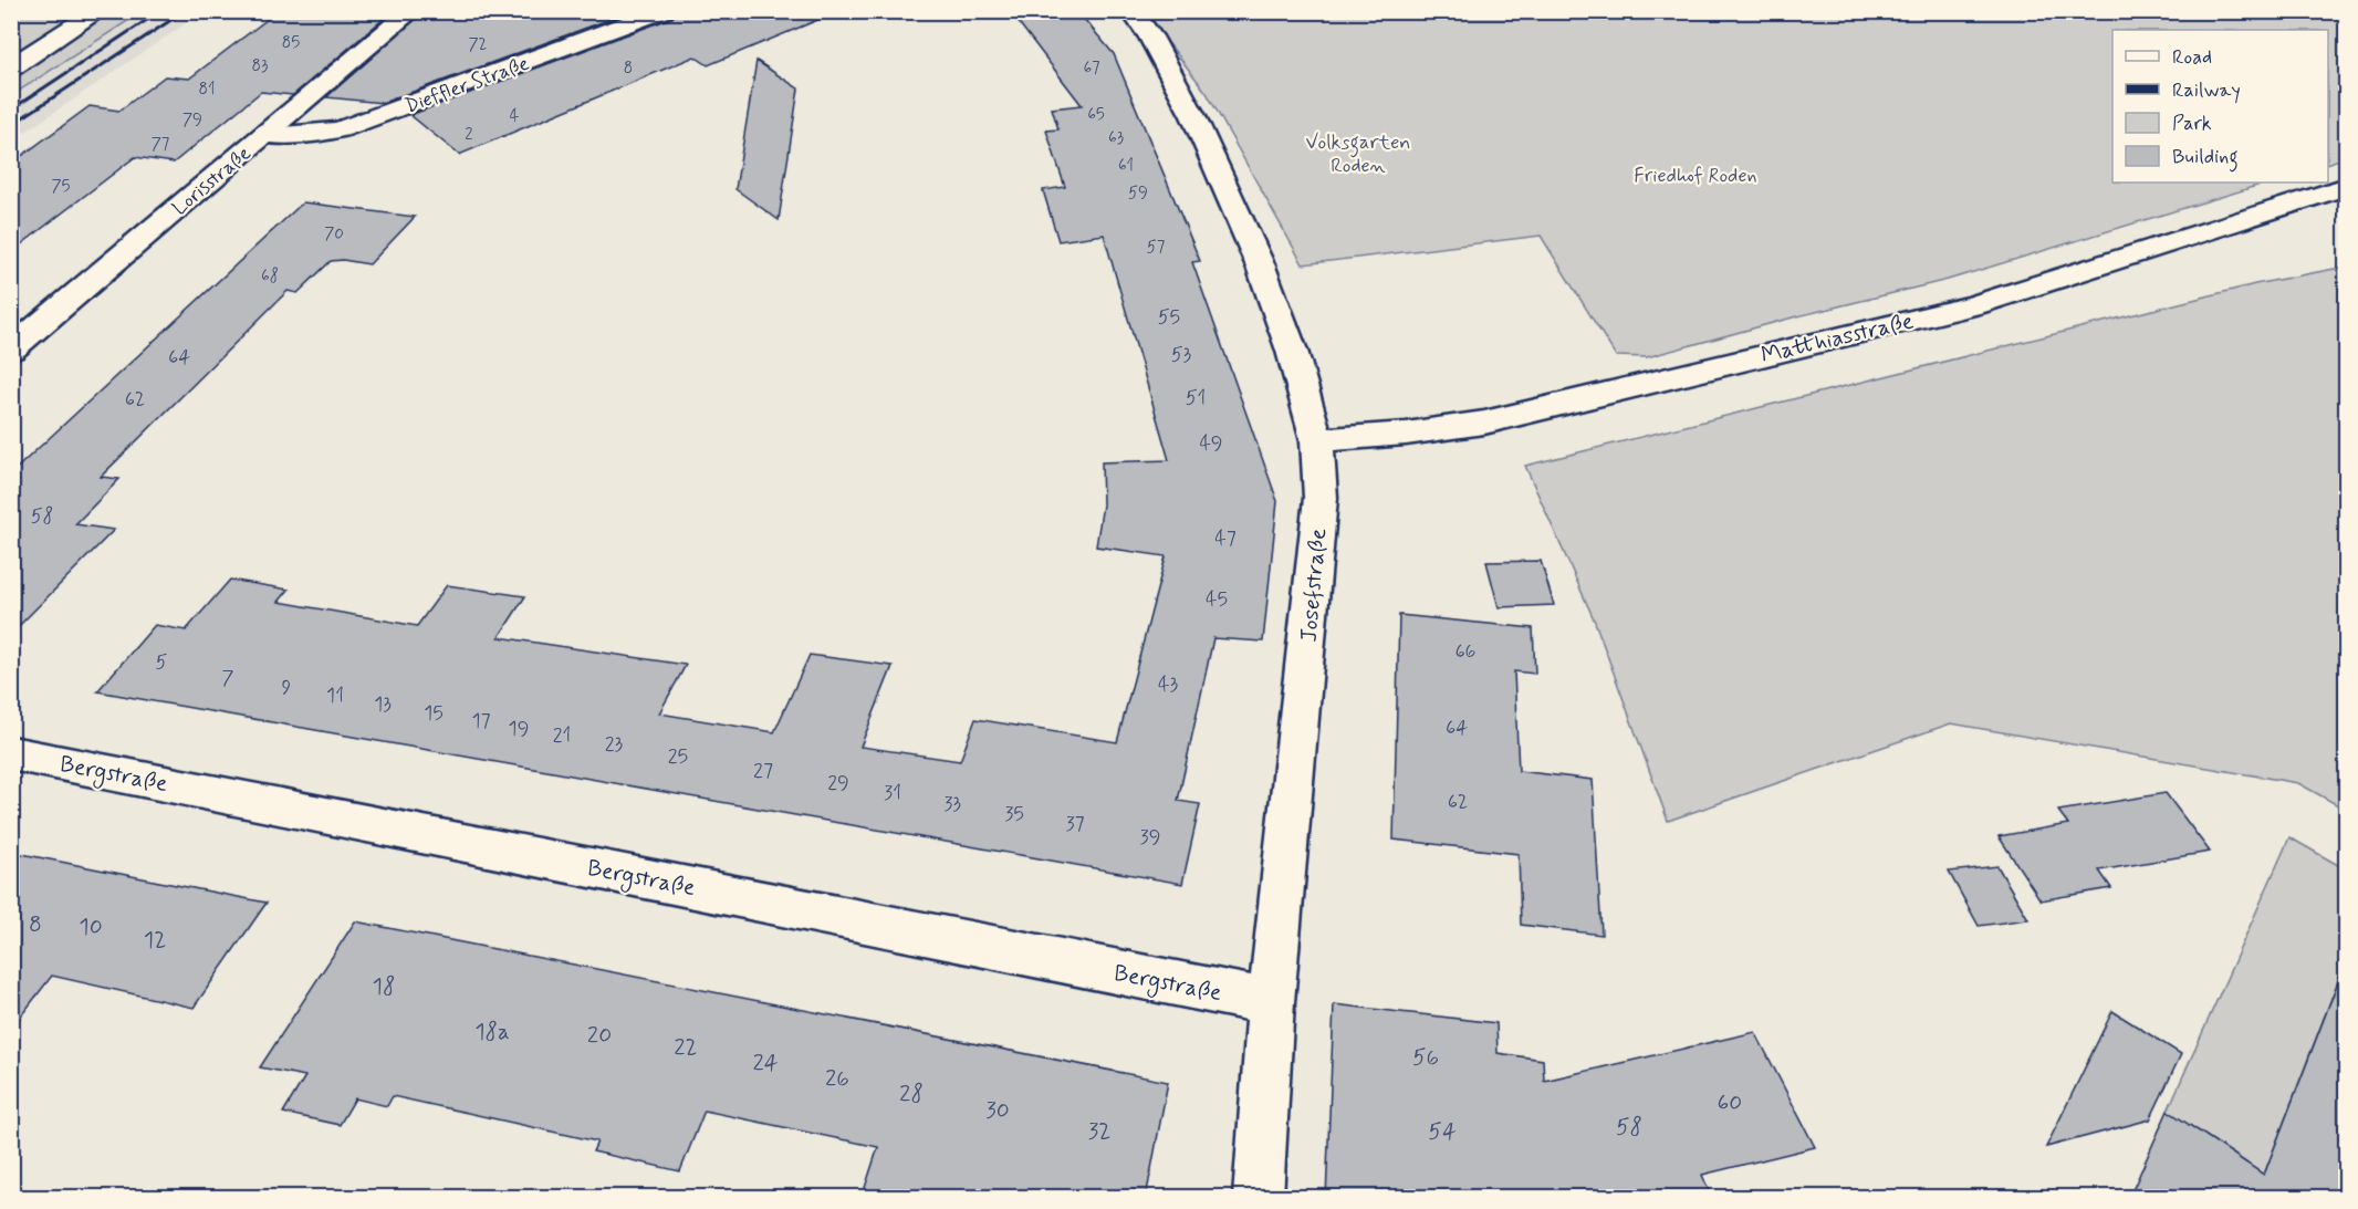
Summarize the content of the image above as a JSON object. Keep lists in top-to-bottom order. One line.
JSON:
{"streets":{"street":["Dieffler Straße","Lorisstraße","Matthiasstraße","Josefstraße","Bergstraße"]},"crossings":[["Dieffler Straße","Lorisstraße"],["Matthiasstraße","Josefstraße"],["Josefstraße","Bergstraße"]],"parks":["Volksgarten Roden","Friedhof Roden"],"house_numbers":["85","72","83","8","67","81","65","4","79","2","63","77","61","75","59","70","57","68","55","53","64","51","62","49","58","47","45","66","5","7","43","9","11","13","15","17","64","19","21","23","25","27","29","31","62","33","35","37","39","8","10","12","18","18a","20","22","56","24","26","28","60","30","58","32","54"],"legend":["Road","Railway","Park","Building"]}
